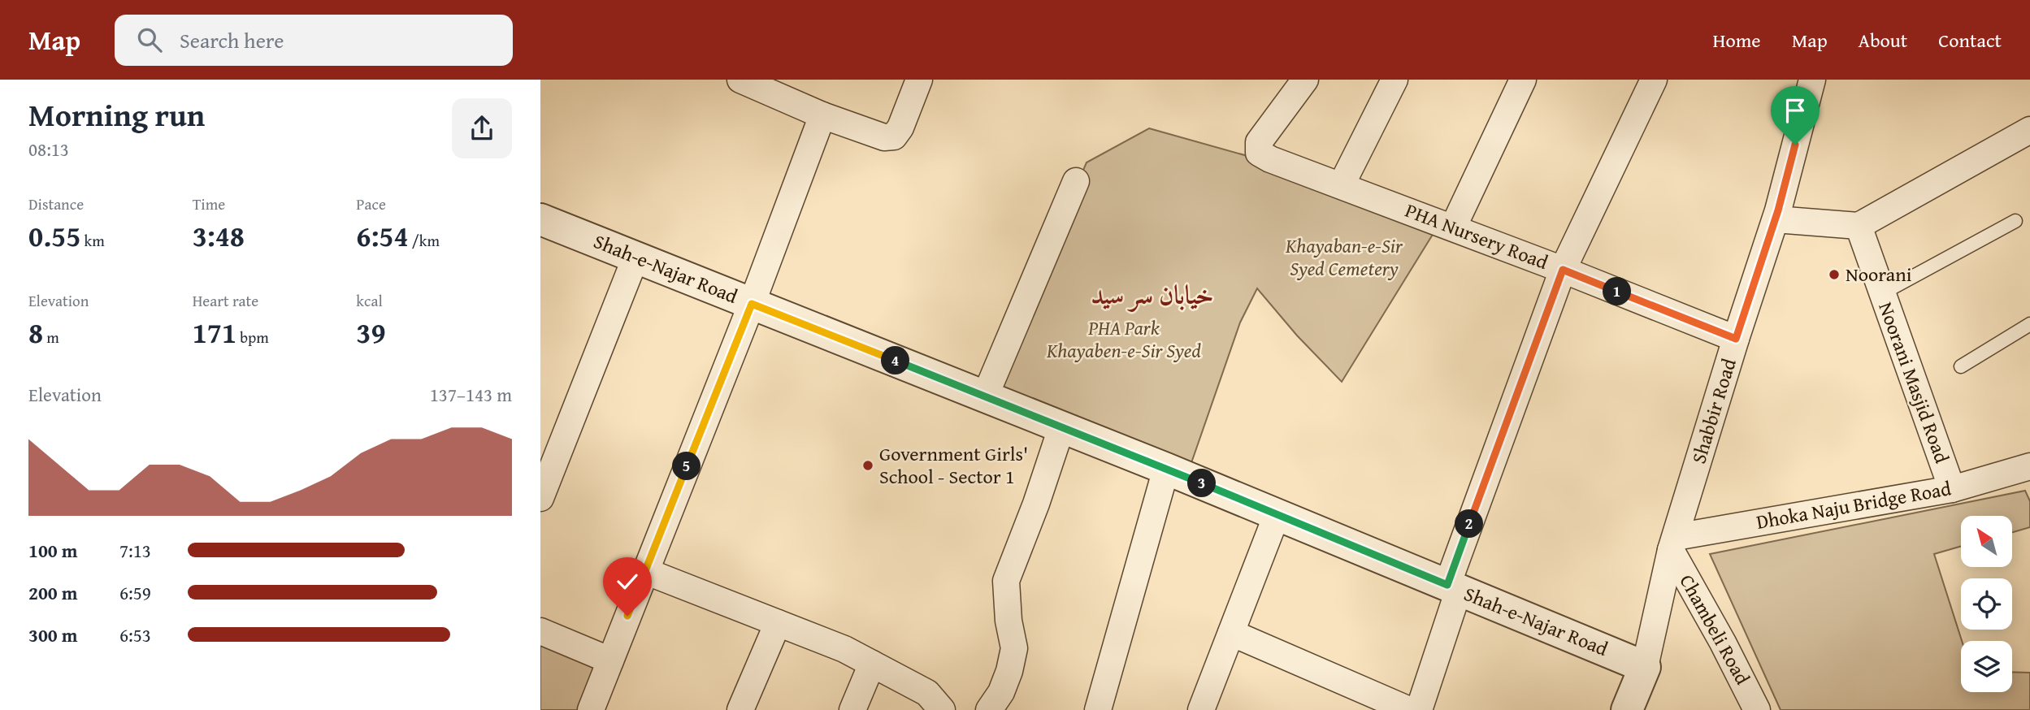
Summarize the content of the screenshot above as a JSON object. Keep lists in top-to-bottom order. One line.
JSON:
{"streets":{"street":["PHA Nursery Road","Shah-e-Najar Road","Noorani Masjid Road","Shabbir Road","Dhoka Naju Bridge Road","Chambeli Road"]},"crossings":[["PHA Nursery Road","Shabbir Road"],["Shah-e-Najar Road","Shabbir Road"],["Noorani Masjid Road","Dhoka Naju Bridge Road"],["Shabbir Road","Dhoka Naju Bridge Road"],["Shabbir Road","Chambeli Road"],["Dhoka Naju Bridge Road","Chambeli Road"]],"districts":["خیابان سر سید"],"parks":["Khayaban-e-Sir Syed Cemetery","PHA Park Khayaben-e-Sir Syed"],"places":["Noorani","Government Girls' School - Sector 1"],"north":"top left","page":{"header":"Map","search":"Search here","nav":["Home","Map","About","Contact"],"heading":["Morning run","08:13"],"stats":[["Distance","0.55 km"],["Time","3:48"],["Pace","6:54 /km"],["Elevation","8 m"],["Heart rate","171 bpm"],["kcal","39"]],"pins":["1","4","5","3","2"],"chart":["Elevation","137–143 m"],"list":[{"name":"100 m","note":"7:13"},{"name":"200 m","note":"6:59"},{"name":"300 m","note":"6:53"}]}}
